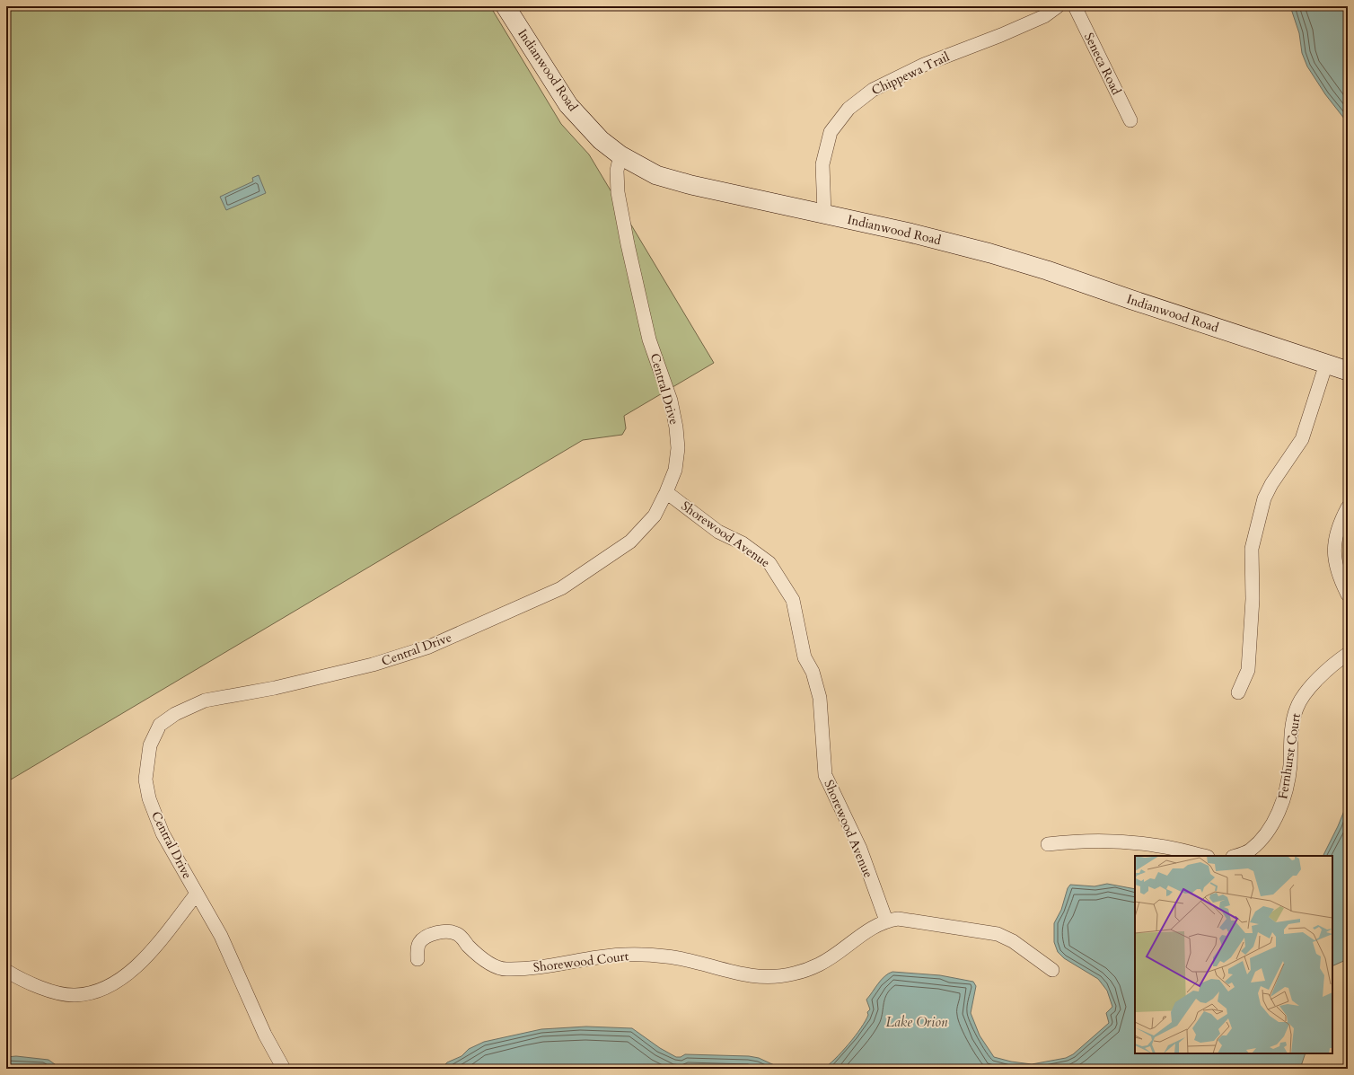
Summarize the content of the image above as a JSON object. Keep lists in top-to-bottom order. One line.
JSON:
{"streets":{"street":["Seneca Road","Indianwood Road","Chippewa Trail","Central Drive","Shorewood Avenue","Fernhurst Court","Shorewood Court"]},"crossings":[["Indianwood Road","Chippewa Trail"],["Indianwood Road","Central Drive"],["Central Drive","Shorewood Avenue"],["Shorewood Avenue","Shorewood Court"]],"water":["Lake Orion"]}
